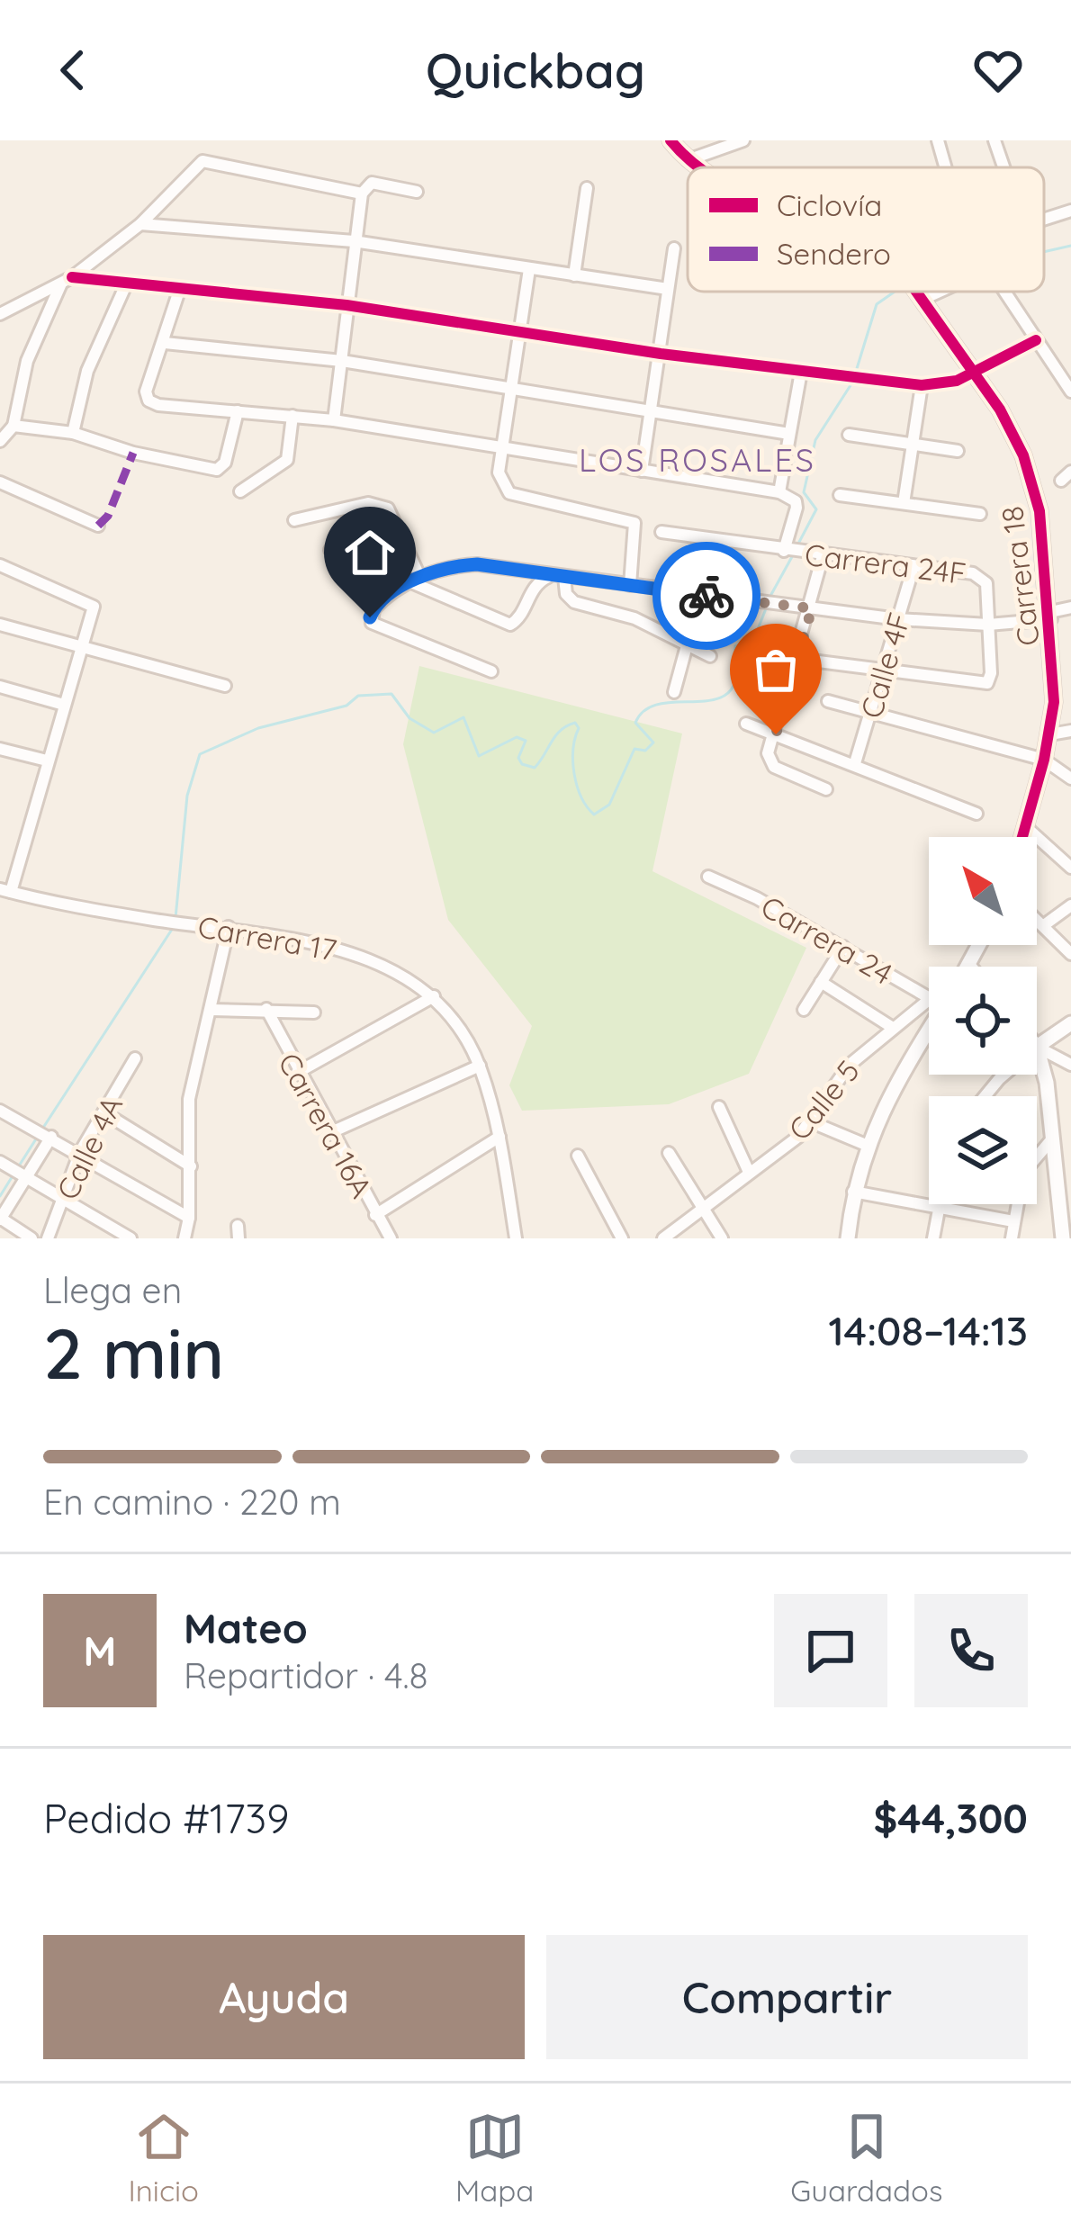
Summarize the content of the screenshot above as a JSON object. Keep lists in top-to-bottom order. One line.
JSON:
{"streets":{"street":["Carrera 24F","Carrera 18","Calle 4F","Carrera 17","Carrera 24","Calle 5","Carrera 16A","Calle 4A"]},"crossings":[["Carrera 24F","Calle 4F"]],"districts":["LOS ROSALES"],"legend":["Ciclovía","Sendero"],"north":"top left","page":{"header":"Quickbag","heading":["2 min","Llega en","14:08–14:13"],"panel":["Mateo","Repartidor · 4.8","Pedido #1739","$44,300"],"bar":"En camino · 220 m","round":"M","buttons":["Ayuda","Compartir"],"tabs":["Inicio","Mapa","Guardados"]}}
